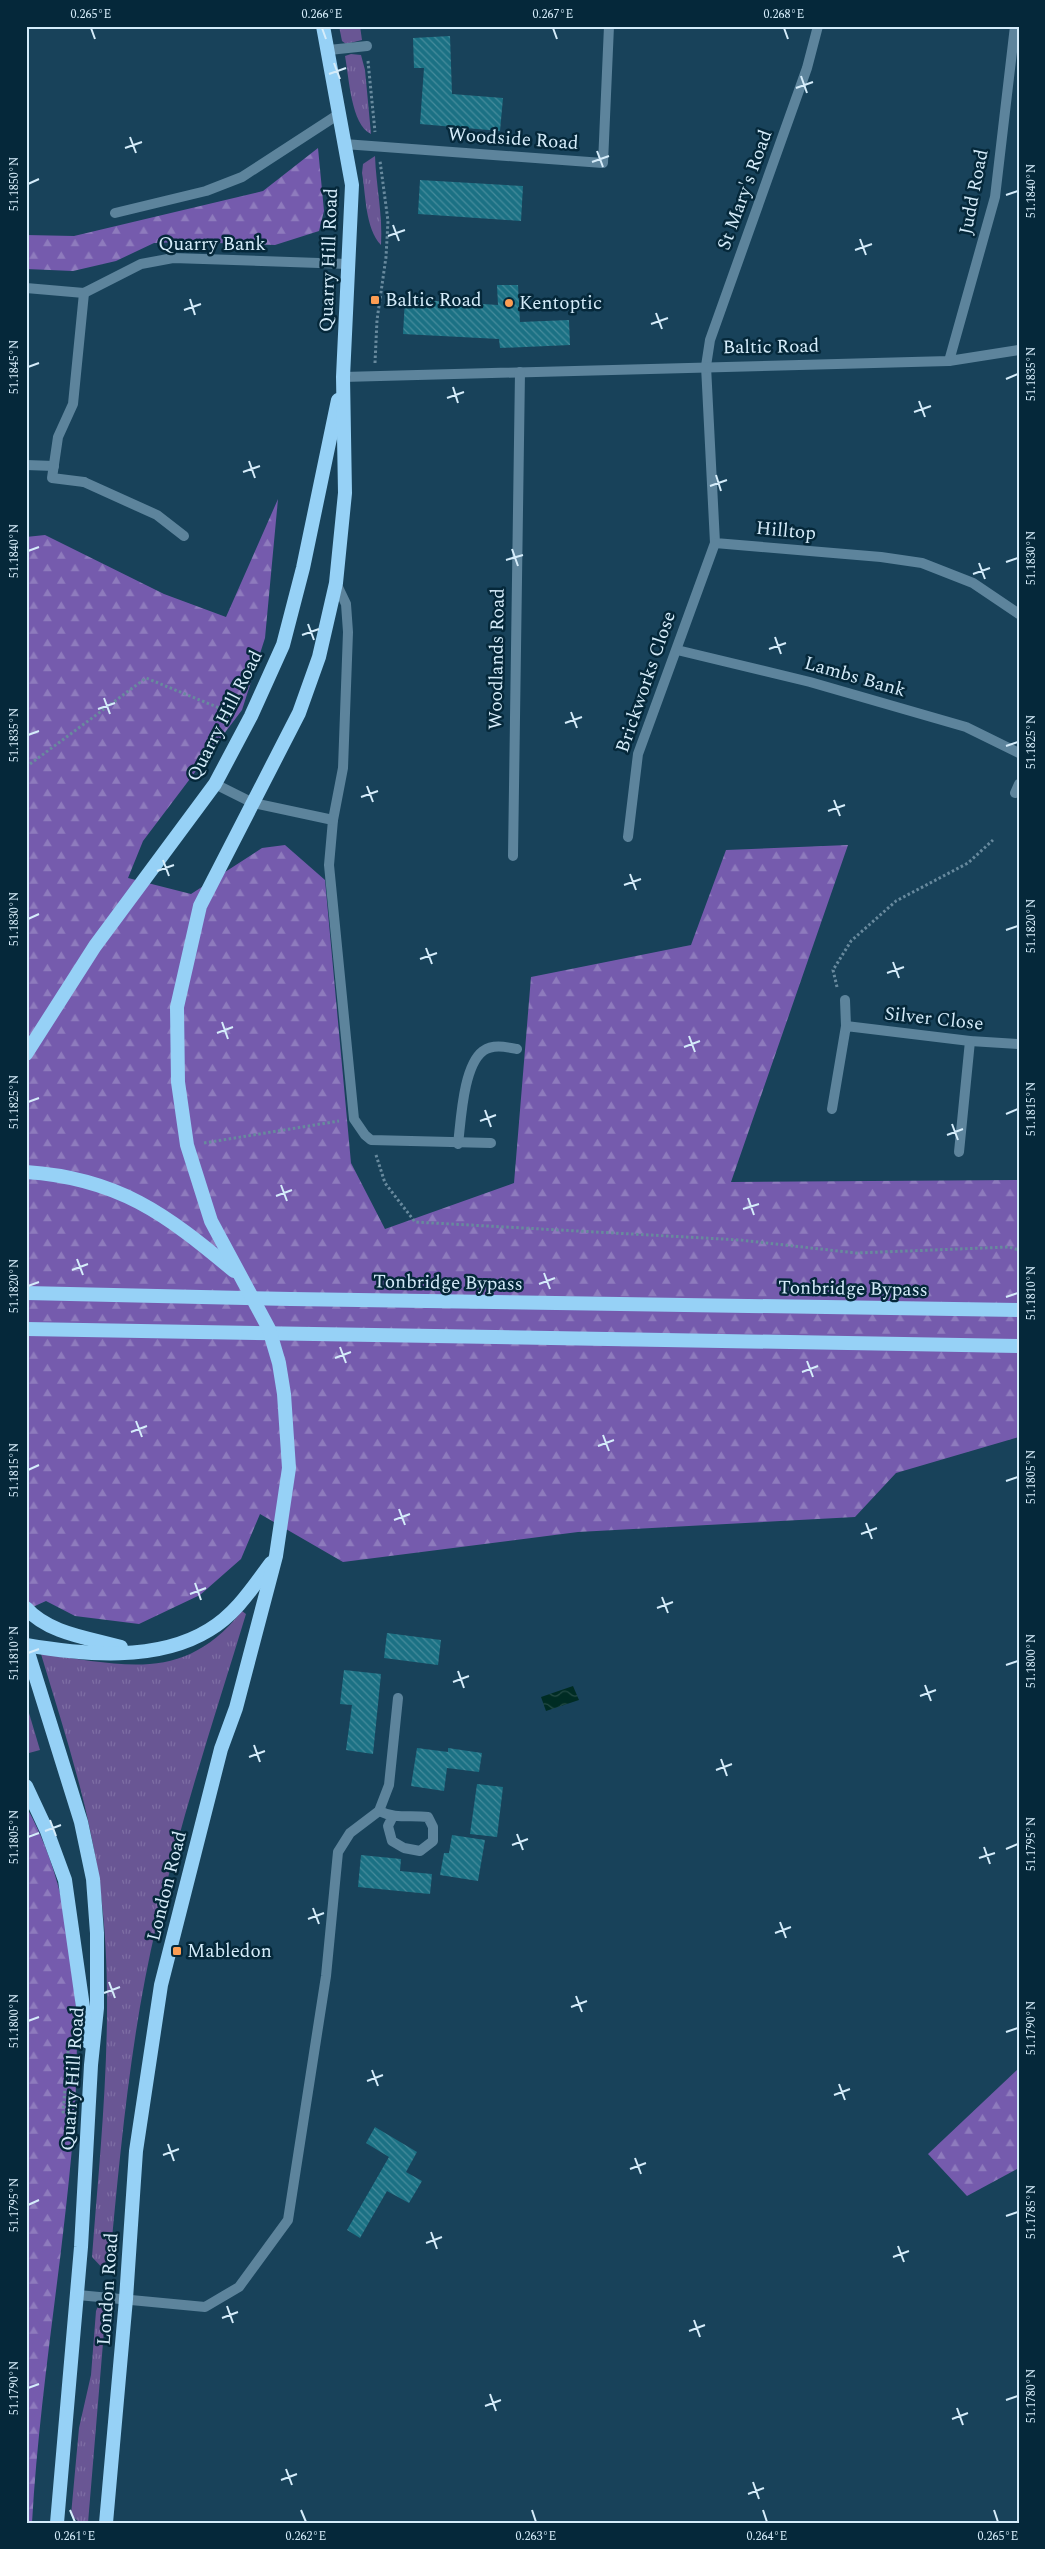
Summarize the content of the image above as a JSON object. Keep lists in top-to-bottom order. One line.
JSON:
{"streets":{"highway":["Quarry Hill Road","Tonbridge Bypass","London Road"],"street":["Woodside Road","St Mary's Road","Judd Road","Quarry Bank","Baltic Road","Hilltop","Woodlands Road","Lambs Bank","Brickworks Close","Silver Close"]},"crossings":[["Woodside Road","Quarry Hill Road"],["St Mary's Road","Baltic Road"],["Judd Road","Baltic Road"],["Quarry Bank","Quarry Hill Road"],["Quarry Hill Road","Baltic Road"],["Quarry Hill Road","London Road"],["Baltic Road","Woodlands Road"],["Hilltop","Brickworks Close"],["Lambs Bank","Brickworks Close"]],"places":{"transit":["Baltic Road","Mabledon"],"other":["Kentoptic"]},"coordinates":["0.265°E","0.266°E","0.267°E","0.268°E","51.1850°N","51.1840°N","51.1845°N","51.1835°N","51.1830°N","51.1825°N","51.1820°N","51.1815°N","51.1810°N","51.1805°N","51.1800°N","51.1795°N","51.1790°N","51.1785°N","51.1780°N","0.261°E","0.262°E","0.263°E","0.264°E"]}
